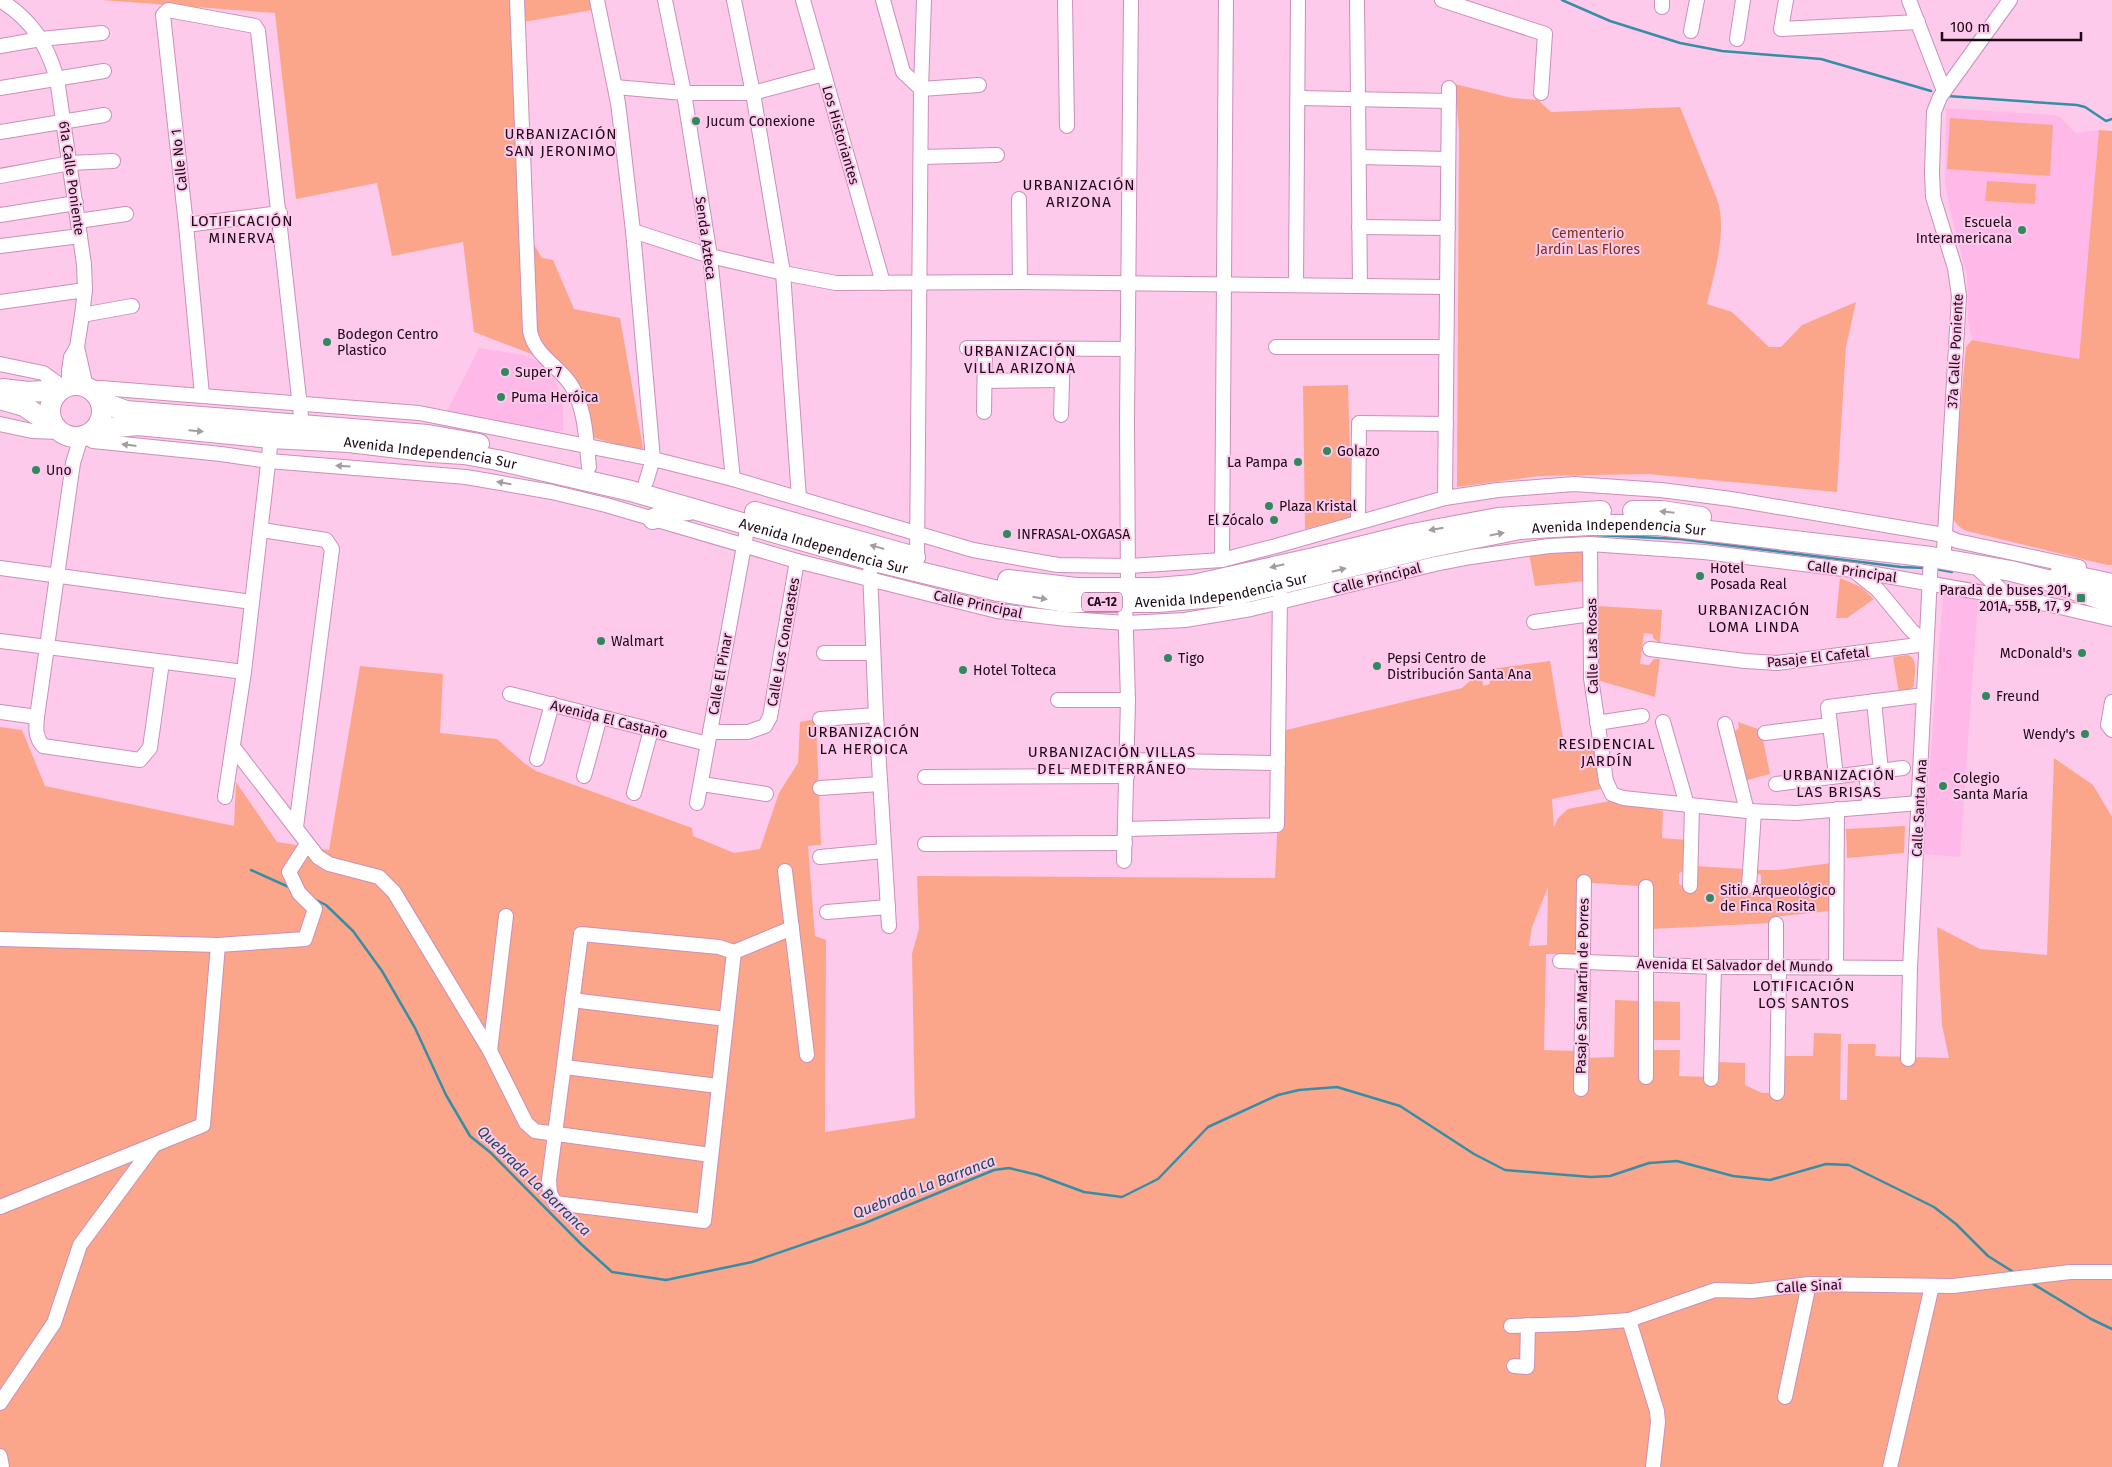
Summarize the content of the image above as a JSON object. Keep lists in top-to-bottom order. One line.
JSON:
{"streets":{"highway":["Avenida Independencia Sur","CA-12"],"street":["Los Historiantes","Calle No 1","61a Calle Poniente","Senda Azteca","37a Calle Poniente","Calle Principal","Calle Los Conacastes","Calle Las Rosas","Pasaje El Cafetal","Calle El Pinar","Avenida El Castaño","Calle Santa Ana","Avenida El Salvador del Mundo","Pasaje San Martín de Porres","Calle Sinaí"]},"crossings":[["Los Historiantes","Senda Azteca"],["61a Calle Poniente","Avenida Independencia Sur"],["37a Calle Poniente","Avenida Independencia Sur"],["37a Calle Poniente","Calle Santa Ana"],["Avenida Independencia Sur","Calle Principal"],["Avenida Independencia Sur","Calle El Pinar"],["Avenida Independencia Sur","Calle Santa Ana"],["Calle Principal","Calle Los Conacastes"],["Calle Principal","Calle Las Rosas"],["Calle Principal","Calle El Pinar"],["Calle Principal","Calle Santa Ana"],["Calle Los Conacastes","Calle El Pinar"],["Calle Los Conacastes","Avenida El Castaño"],["Pasaje El Cafetal","Calle Santa Ana"],["Calle El Pinar","Avenida El Castaño"],["Calle Santa Ana","Avenida El Salvador del Mundo"],["Avenida El Salvador del Mundo","Pasaje San Martín de Porres"]],"districts":["URBANIZACIÓN SAN JERONIMO","URBANIZACIÓN ARIZONA","LOTIFICACIÓN MINERVA","URBANIZACIÓN VILLA ARIZONA","URBANIZACIÓN LOMA LINDA","URBANIZACIÓN LA HEROICA","RESIDENCIAL JARDÍN","URBANIZACIÓN VILLAS DEL MEDITERRÁNEO","URBANIZACIÓN LAS BRISAS","LOTIFICACIÓN LOS SANTOS"],"water":["Quebrada La Barranca"],"parks":["Cementerio Jardín Las Flores"],"places":{"other":["Jucum Conexione","Escuela Interamericana","Bodegon Centro Plastico","Super 7","Puma Heróica","Golazo","La Pampa","Uno","Plaza Kristal","El Zócalo","INFRASAL-OXGASA","Hotel Posada Real","Walmart","McDonald's","Tigo","Pepsi Centro de Distribución Santa Ana","Hotel Tolteca","Freund","Wendy's","Colegio Santa María","Sitio Arqueológico de Finca Rosita"],"transit":["Parada de buses 201, 201A, 55B, 17, 9"]},"scale_bar":"100 m"}
